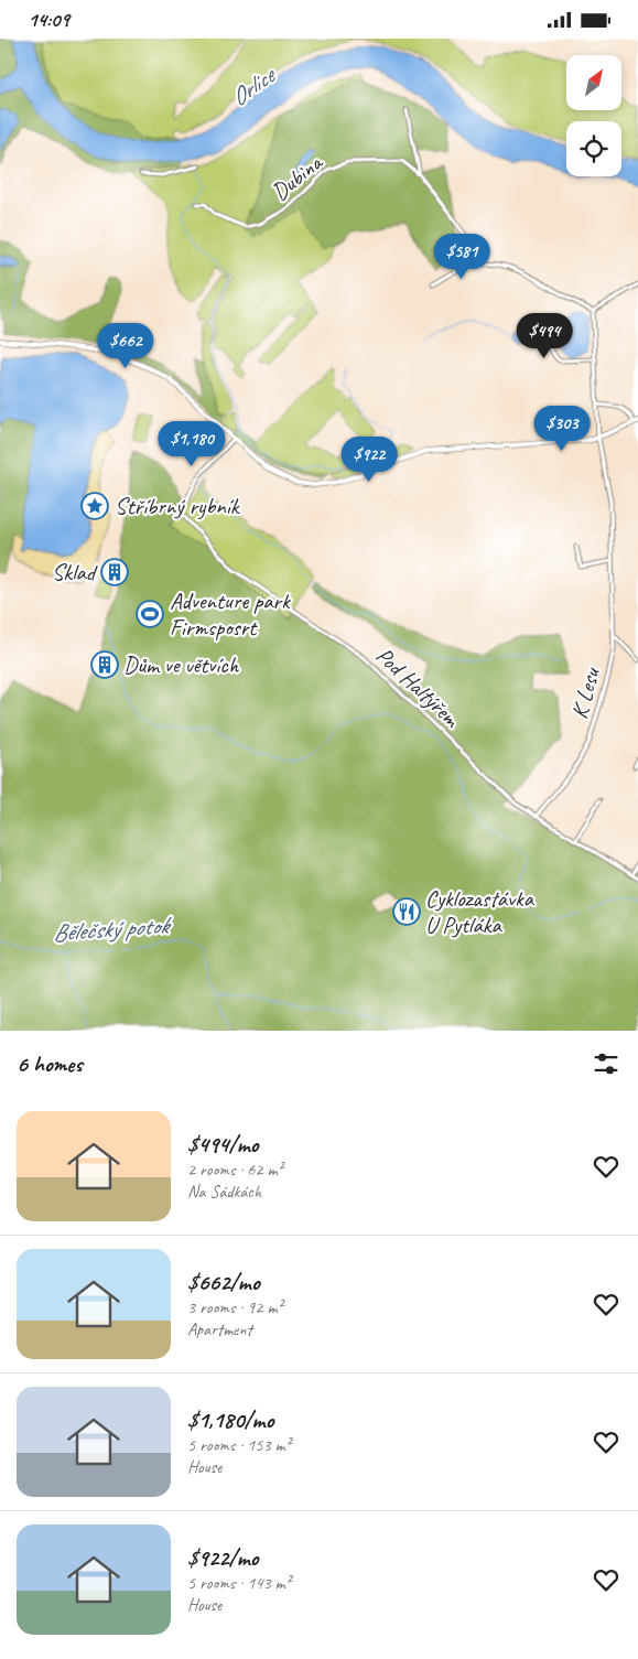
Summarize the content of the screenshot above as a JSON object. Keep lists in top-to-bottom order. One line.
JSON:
{"streets":{"street":["Dubina","Pod Haltýřem","K Lesu"]},"crossings":[["Pod Haltýřem","K Lesu"]],"water":["Orlice","Bělečský potok"],"places":{"place":["Stříbrný rybník"],"building":["Sklad","Dům ve větvích"],"sports":["Adventure park Firmsposrt"],"restaurant":["Cyklozastávka U Pytláka"]},"north":"top right","page":{"status":"14:09","price":["$581","$494","$662","$303","$1,180","$922"],"heading":"6 homes","list":[{"name":"$494/mo","note":"2 rooms · 62 m² · Na Sádkách"},{"name":"$662/mo","note":"3 rooms · 92 m² · Apartment"},{"name":"$1,180/mo","note":"5 rooms · 153 m² · House"},{"name":"$922/mo","note":"5 rooms · 143 m² · House"}]}}
